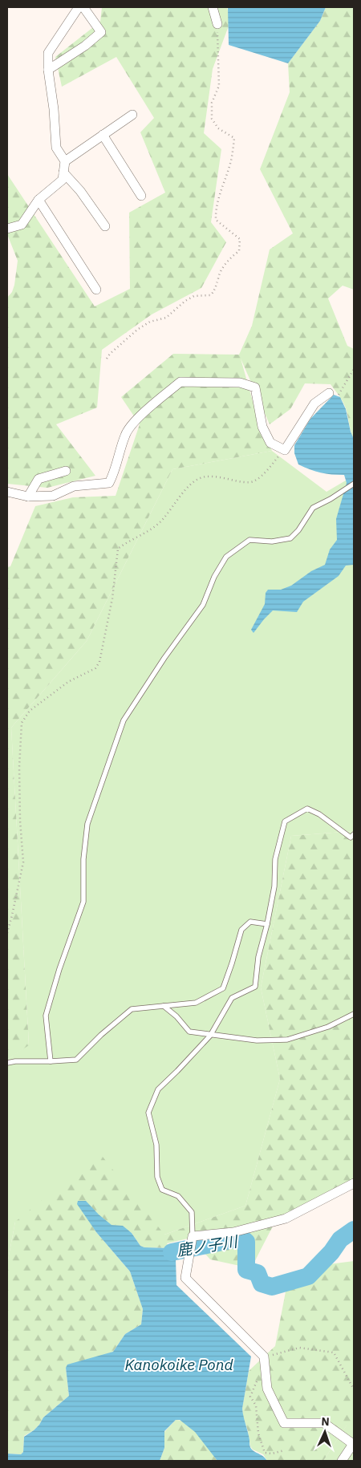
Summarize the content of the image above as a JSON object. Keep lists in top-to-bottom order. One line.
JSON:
{"water":["鹿ノ子川","Kanokoike Pond"],"north":"top"}
